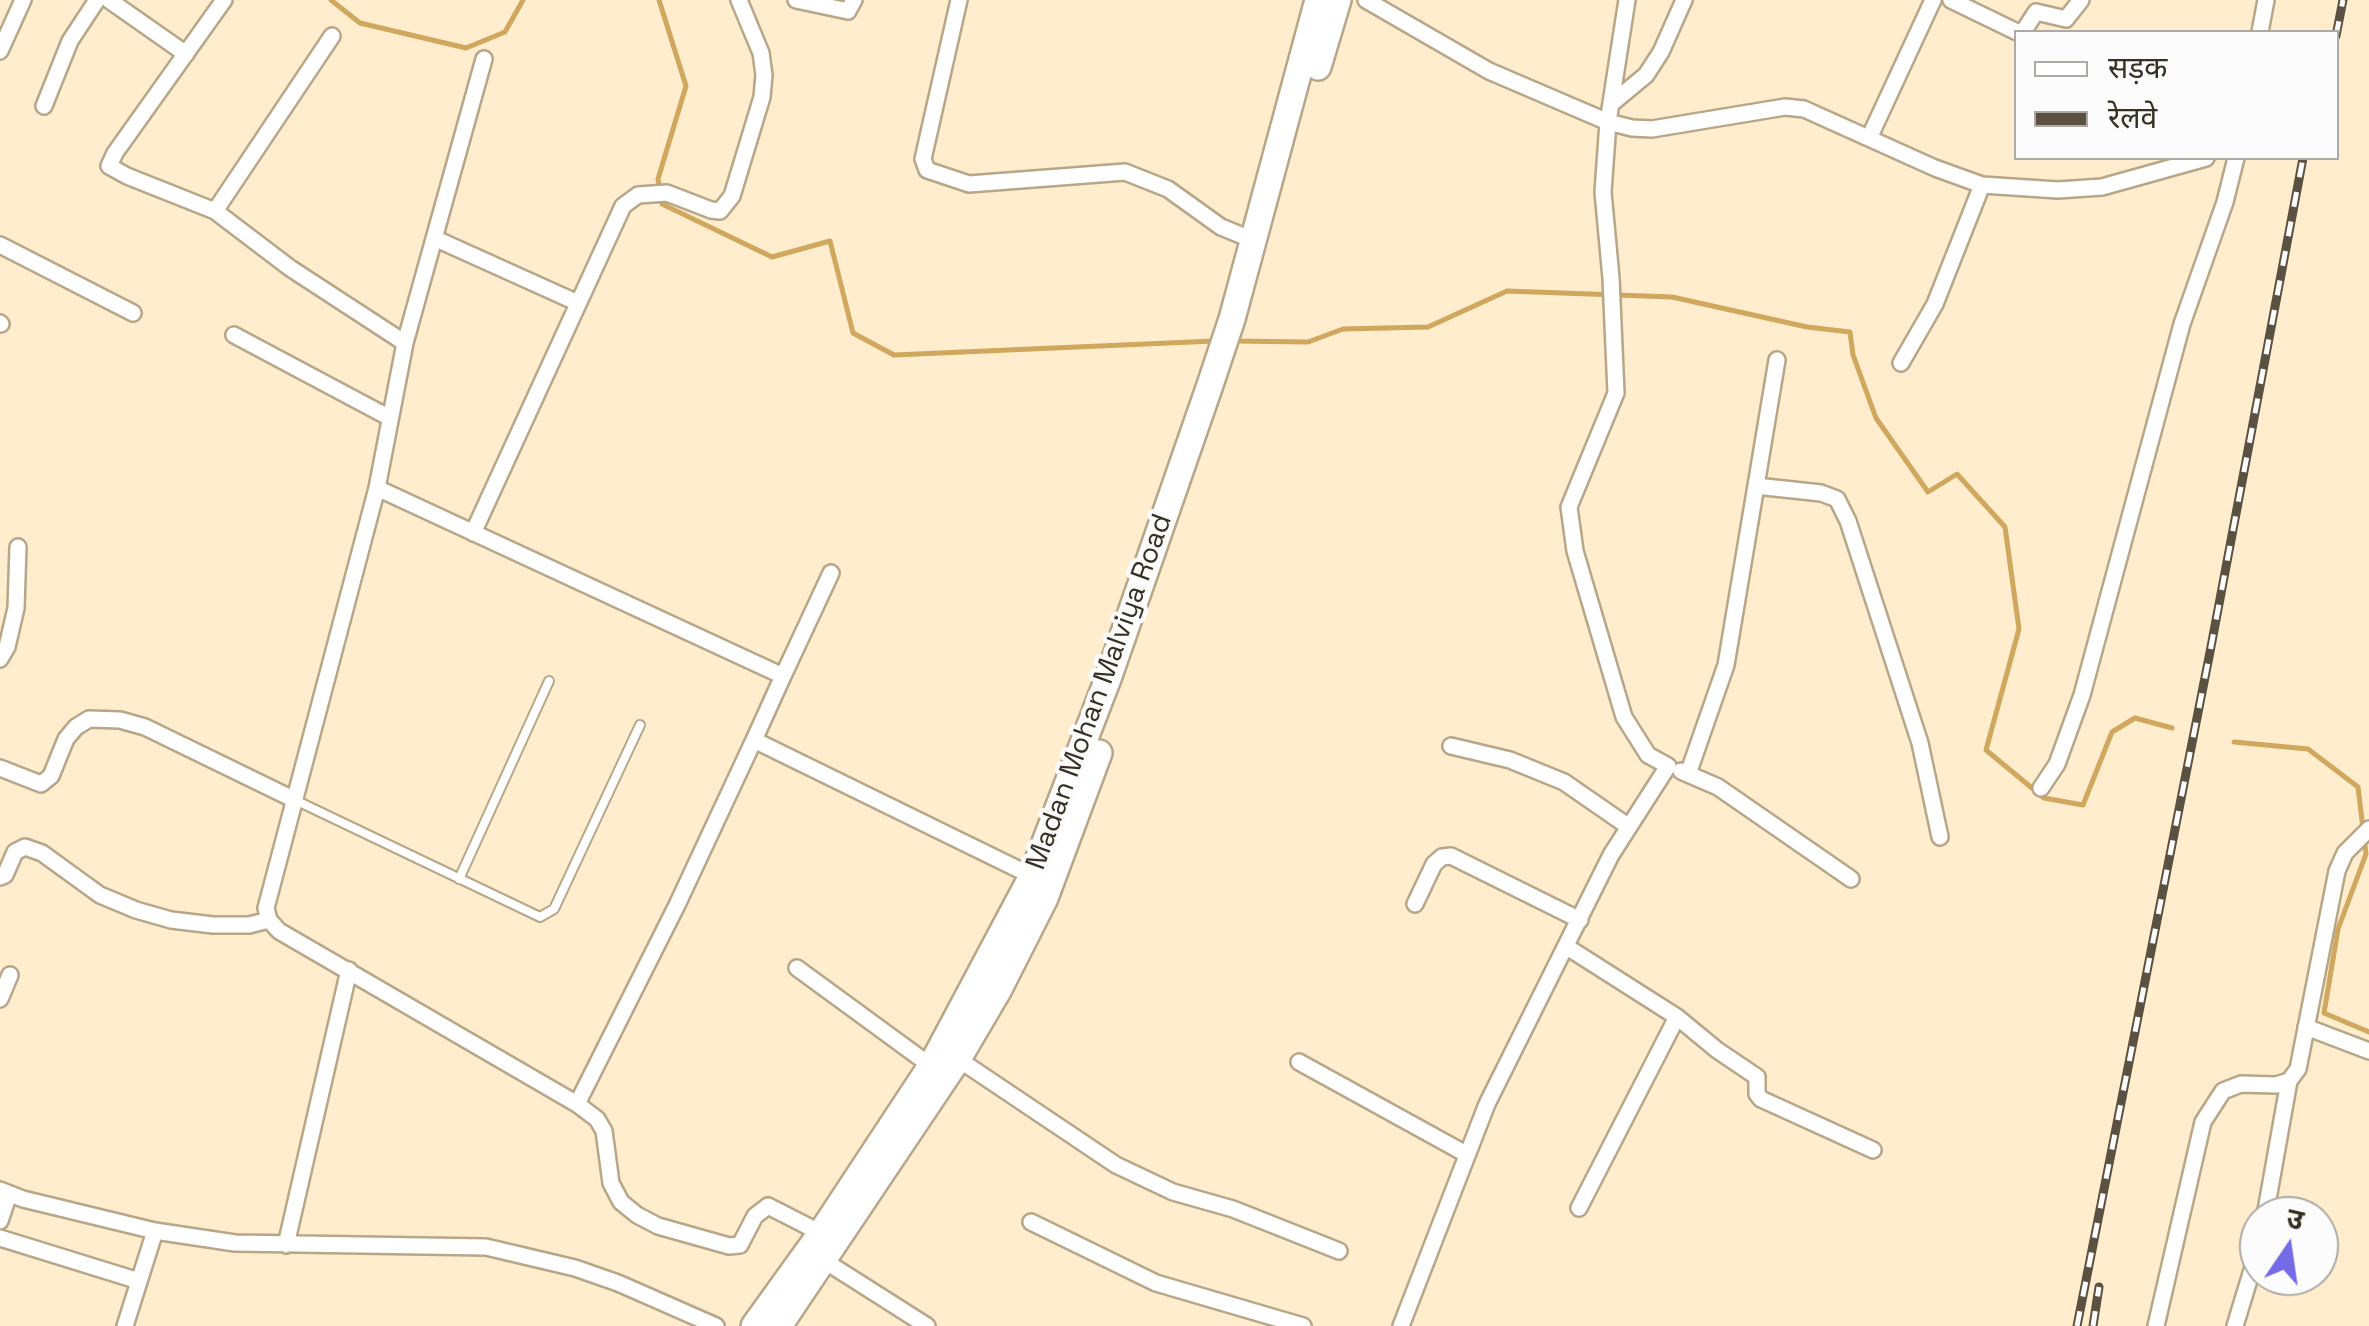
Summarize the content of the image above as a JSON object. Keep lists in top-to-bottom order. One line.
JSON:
{"streets":{"highway":["Madan Mohan Malviya Road"]},"legend":["सड़क","रेलवे"],"north":"top"}
